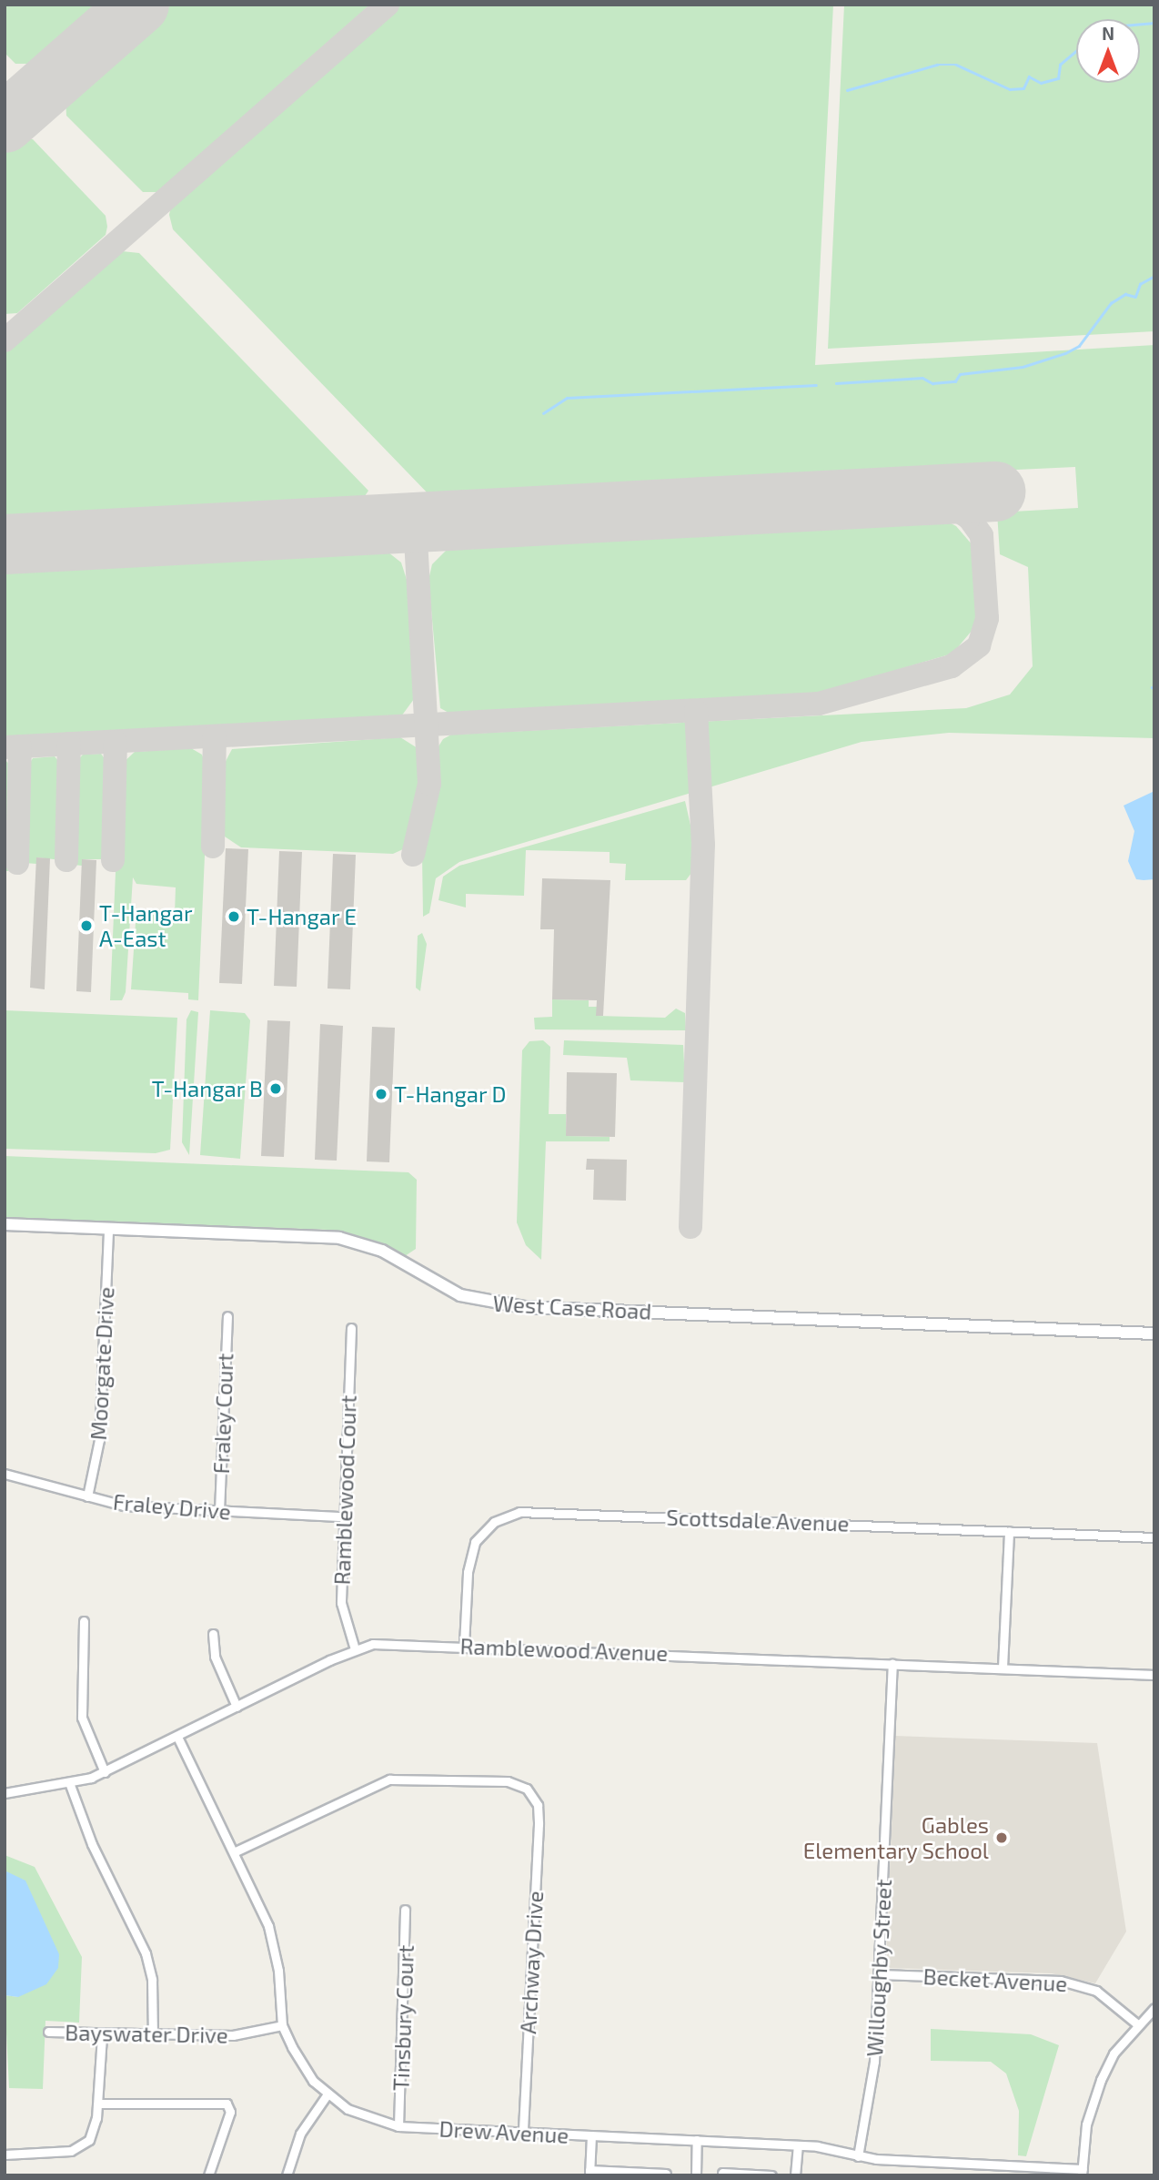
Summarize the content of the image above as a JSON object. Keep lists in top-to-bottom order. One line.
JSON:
{"streets":{"main road":["West Case Road"],"street":["Moorgate Drive","Fraley Court","Ramblewood Court","Fraley Drive","Scottsdale Avenue","Ramblewood Avenue","Archway Drive","Willoughby Street","Becket Avenue","Tinsbury Court","Bayswater Drive","Drew Avenue"]},"crossings":[["West Case Road","Moorgate Drive"],["Moorgate Drive","Fraley Drive"],["Fraley Court","Fraley Drive"],["Ramblewood Court","Fraley Drive"],["Ramblewood Court","Ramblewood Avenue"],["Scottsdale Avenue","Ramblewood Avenue"],["Ramblewood Avenue","Willoughby Street"],["Ramblewood Avenue","Drew Avenue"],["Archway Drive","Drew Avenue"],["Willoughby Street","Becket Avenue"],["Willoughby Street","Drew Avenue"],["Tinsbury Court","Drew Avenue"],["Bayswater Drive","Drew Avenue"]],"places":["T-Hangar E","T-Hangar A-East","T-Hangar B","T-Hangar D","Gables Elementary School"],"north":"top"}
